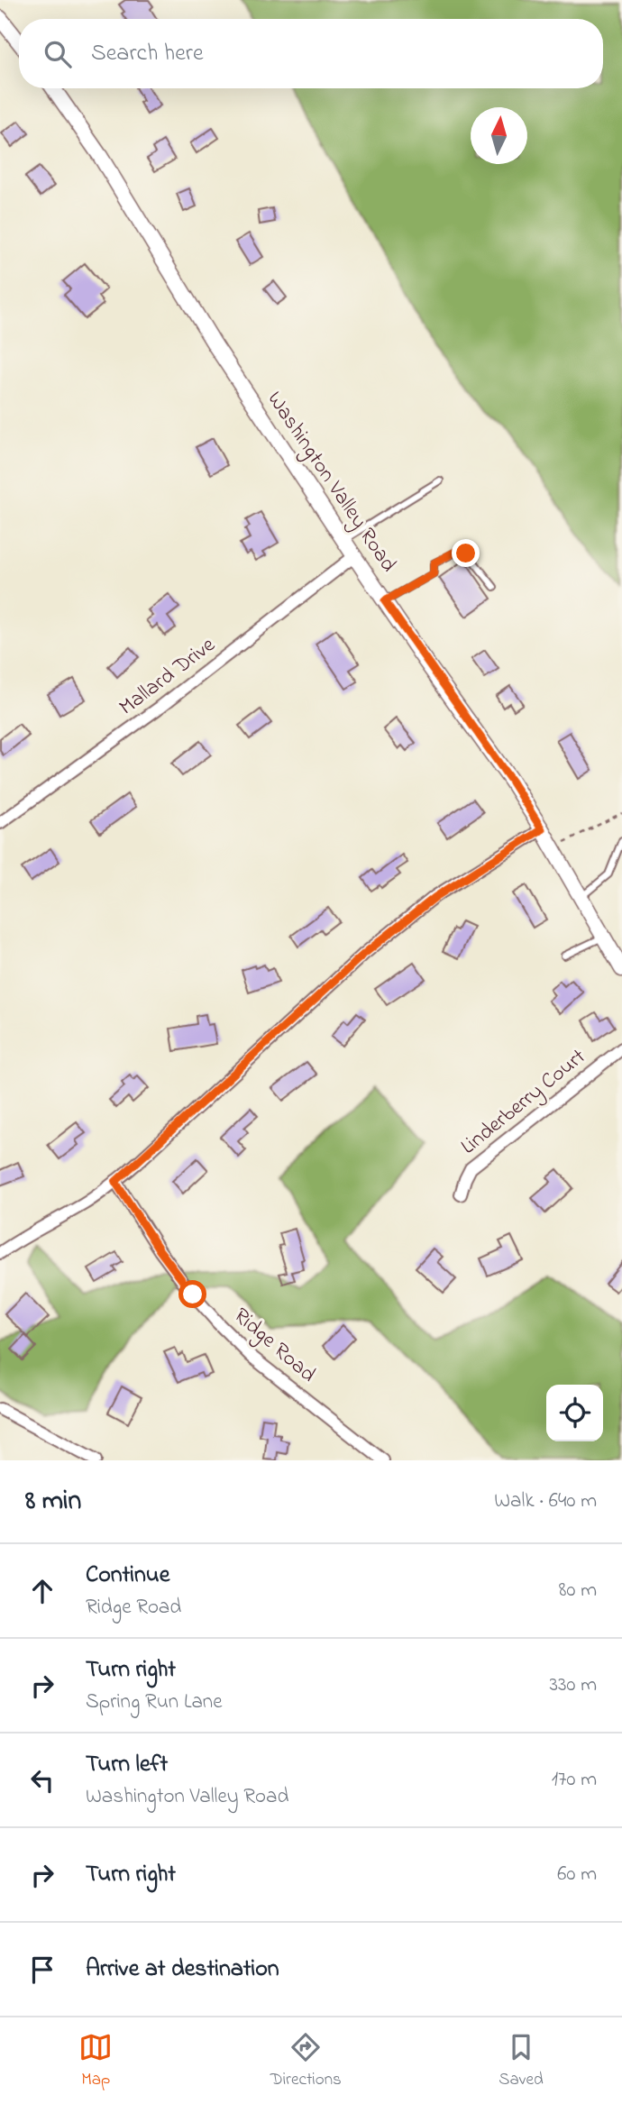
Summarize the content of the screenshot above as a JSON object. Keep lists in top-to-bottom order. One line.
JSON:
{"streets":{"street":["Washington Valley Road","Mallard Drive","Linderberry Court","Ridge Road"]},"crossings":[["Washington Valley Road","Mallard Drive"]],"north":"top","page":{"search":"Search here","heading":["8 min","Walk · 640 m"],"list":[["Continue","Ridge Road","80 m"],["Turn right","Spring Run Lane","330 m"],["Turn left","Washington Valley Road","170 m"],["Turn right","60 m"],"Arrive at destination"],"nav":["Map","Directions","Saved"]}}
